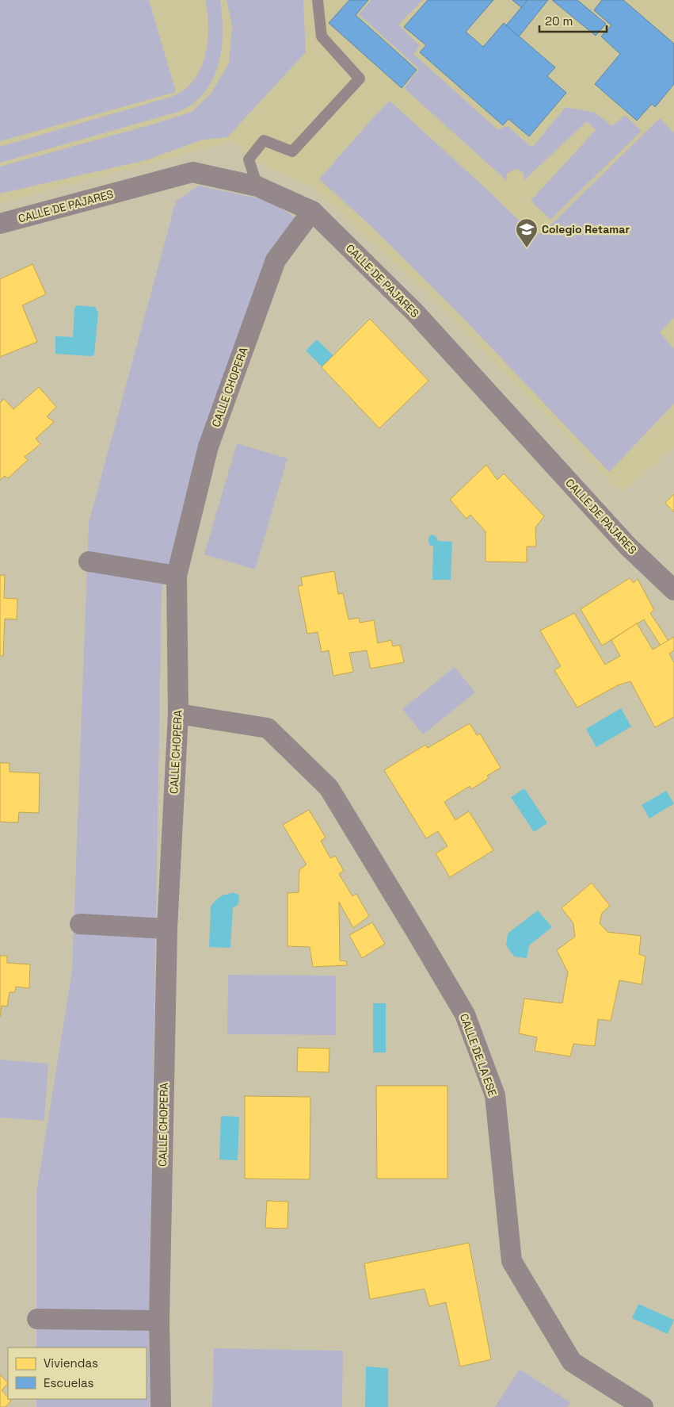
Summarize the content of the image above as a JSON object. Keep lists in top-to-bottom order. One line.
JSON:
{"streets":{"street":["CALLE DE PAJARES","CALLE CHOPERA","CALLE DE LA ESE"]},"crossings":[["CALLE DE PAJARES","CALLE CHOPERA"],["CALLE CHOPERA","CALLE DE LA ESE"]],"places":{"school or university":["Colegio Retamar"]},"legend":["Viviendas","Escuelas"],"scale_bar":"20 m"}
